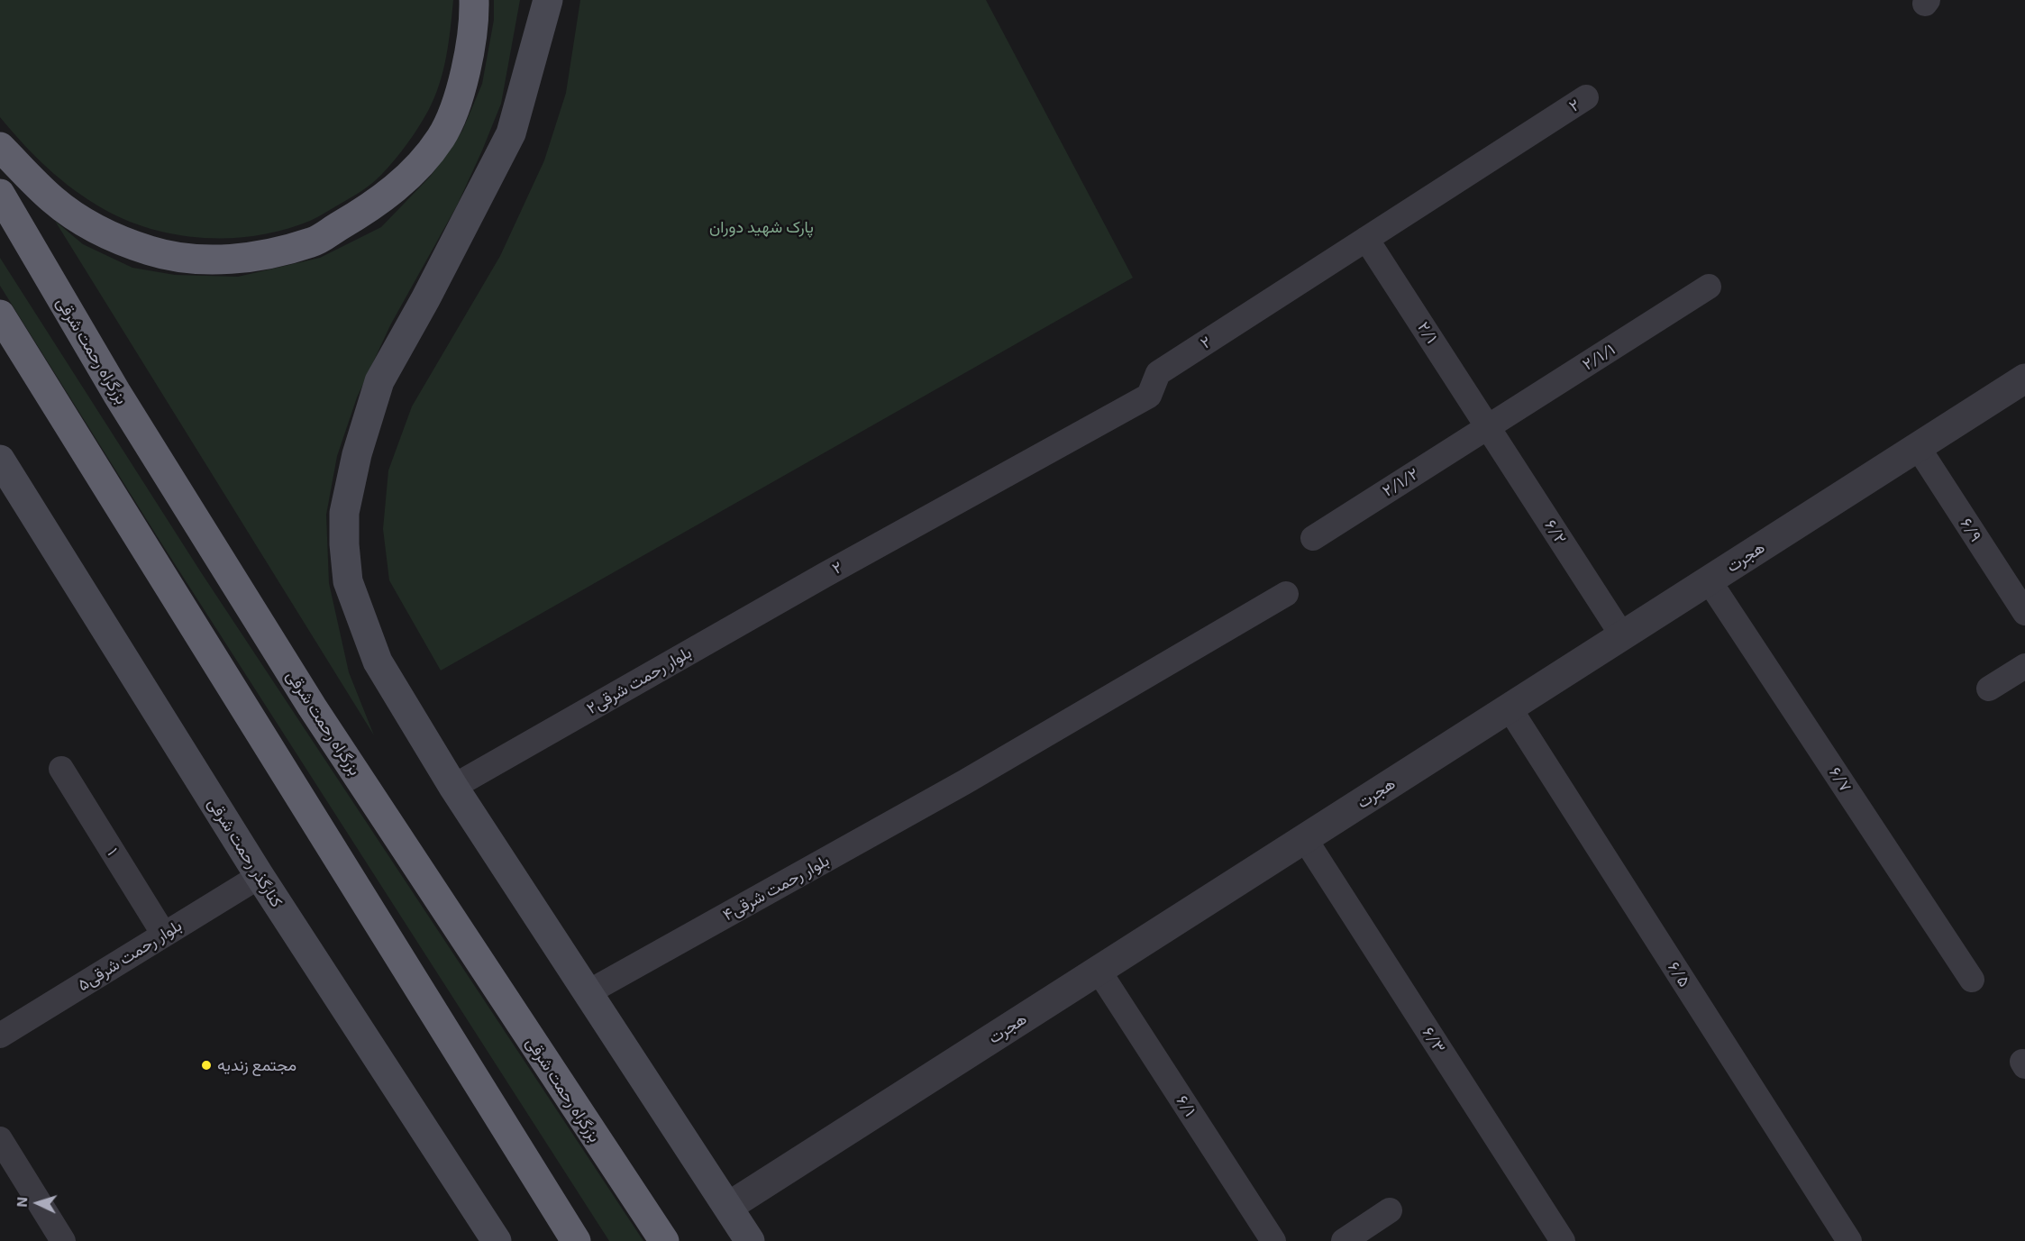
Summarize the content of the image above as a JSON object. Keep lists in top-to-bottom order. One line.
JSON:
{"streets":{"highway":["بزرگراه رحمت شرقی"],"main road":["کنارگذر رحمت شرقی"],"street":["۲","۲/۱","۲/۱/۱","۲/۱/۲","۶/۹","۶/۲","هجرت","بلوار رحمت شرقی۲","۶/۷","۱","بلوار رحمت شرقی۴","۵بلوار رحمت شرقی","۶/۵","۶/۳","۶/۱"]},"crossings":[["۲","۲/۱"],["۲","بلوار رحمت شرقی۲"],["۲/۱","۲/۱/۱"],["۲/۱","۲/۱/۲"],["۲/۱","۶/۲"],["۲/۱/۱","۲/۱/۲"],["۲/۱/۱","۶/۲"],["۲/۱/۲","۶/۲"],["۶/۹","هجرت"],["۶/۲","هجرت"],["هجرت","۶/۷"],["هجرت","۶/۵"],["هجرت","۶/۳"],["هجرت","۶/۱"],["۱","۵بلوار رحمت شرقی"],["کنارگذر رحمت شرقی","۵بلوار رحمت شرقی"]],"parks":["پارک شهید دوران"],"places":["مجتمع زندیه"],"north":"left"}
